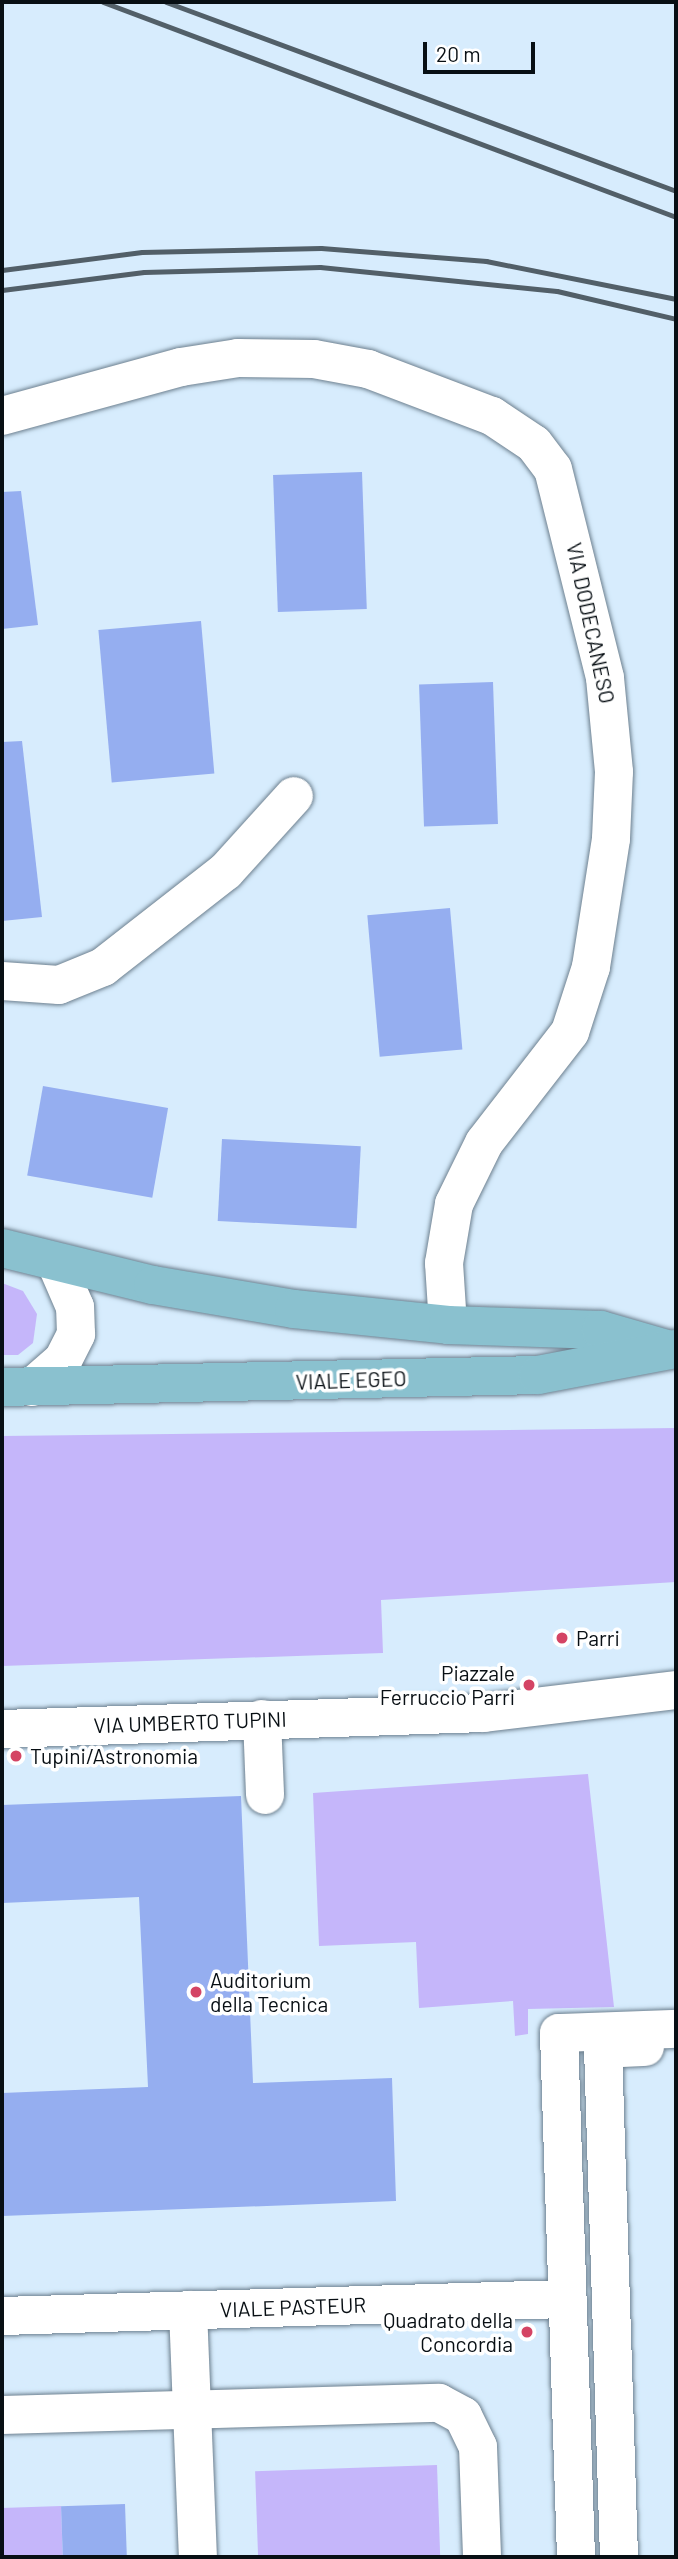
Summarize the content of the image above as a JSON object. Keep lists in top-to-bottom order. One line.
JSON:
{"streets":{"main road":["VIALE EGEO"],"street":["VIA DODECANESO","VIA UMBERTO TUPINI","VIALE PASTEUR"]},"crossings":[["VIA DODECANESO","VIALE EGEO"]],"places":["Parri","Piazzale Ferruccio Parri","Tupini/Astronomia","Auditorium della Tecnica","Quadrato della Concordia"],"scale_bar":"20 m"}
